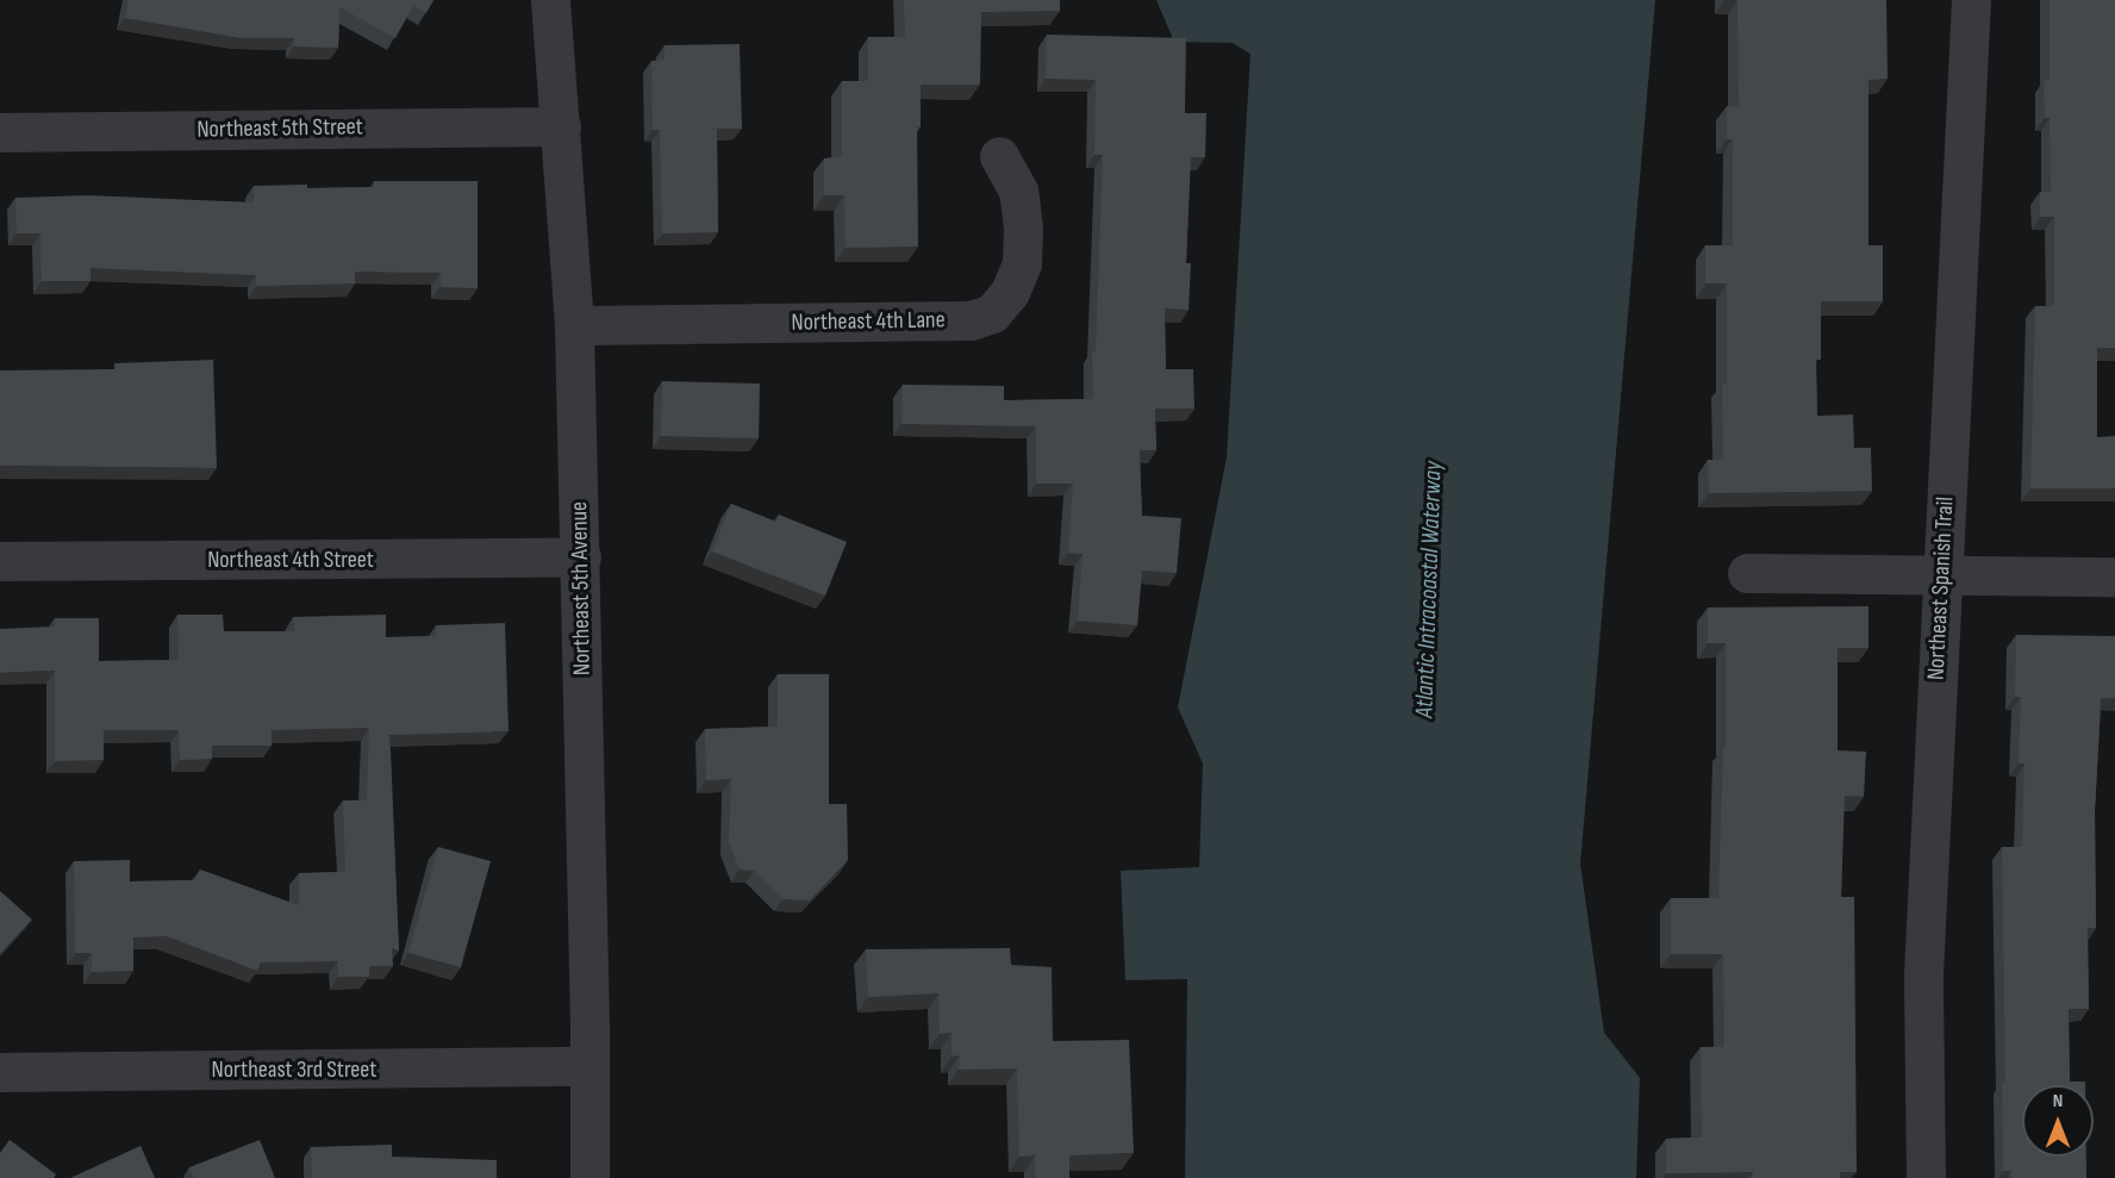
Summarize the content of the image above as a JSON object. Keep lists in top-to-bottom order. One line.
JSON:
{"streets":{"street":["Northeast 5th Street","Northeast 4th Lane","Northeast 4th Street","Northeast 5th Avenue","Northeast Spanish Trail","Northeast 3rd Street"]},"crossings":[["Northeast 5th Street","Northeast 5th Avenue"],["Northeast 4th Lane","Northeast 5th Avenue"],["Northeast 4th Street","Northeast 5th Avenue"],["Northeast 5th Avenue","Northeast 3rd Street"]],"water":["Atlantic Intracoastal Waterway"],"north":"top"}
